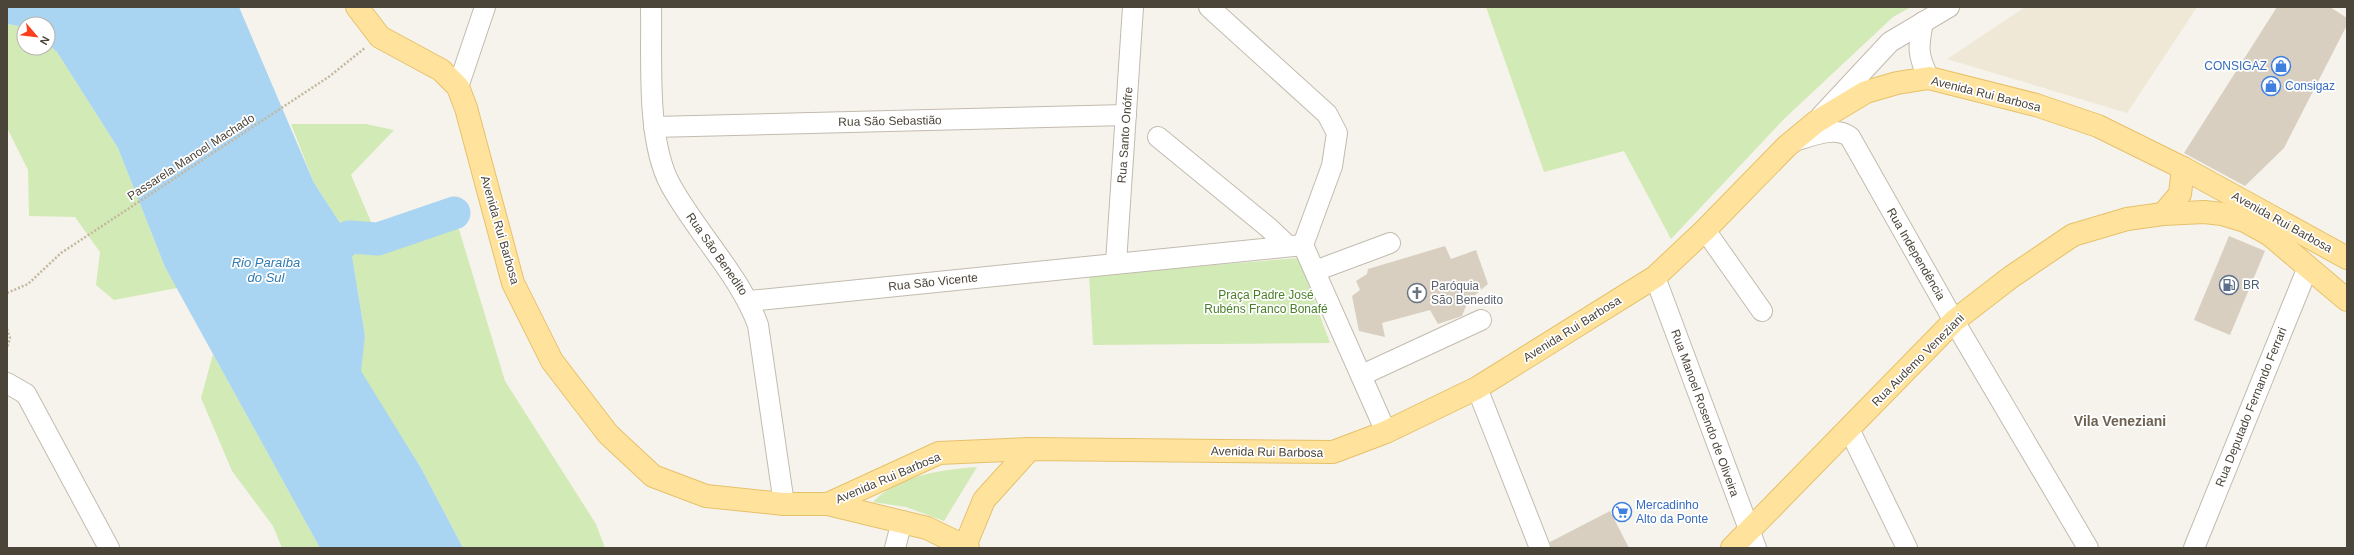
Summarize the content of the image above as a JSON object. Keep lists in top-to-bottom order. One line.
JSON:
{"streets":{"main road":["Avenida Rui Barbosa","Rua Audemo Veneziani"],"street":["Rua São Sebastião","Rua Santo Onófre","Rua São Benedito","Rua Independência","Rua São Vicente","Rua Deputado Fernando Ferrari","Rua Manoel Rosendo de Oliveira"],"path":["Passarela Manoel Machado"]},"crossings":[["Avenida Rui Barbosa","Passarela Manoel Machado"],["Avenida Rui Barbosa","Rua São Benedito"],["Avenida Rui Barbosa","Rua Independência"],["Avenida Rui Barbosa","Rua Manoel Rosendo de Oliveira"],["Rua São Sebastião","Rua Santo Onófre"],["Rua São Sebastião","Rua São Benedito"],["Rua Santo Onófre","Rua São Vicente"],["Rua São Benedito","Rua São Vicente"],["Rua Independência","Rua Audemo Veneziani"],["Rua Audemo Veneziani","Rua Deputado Fernando Ferrari"],["Rua Audemo Veneziani","Rua Manoel Rosendo de Oliveira"]],"districts":["Vila Veneziani"],"water":["Rio Paraíba do Sul"],"parks":["Praça Padre José Rubéns Franco Bonafé"],"places":{"shop":["CONSIGAZ","Consigaz"],"fuel station":["BR"],"church":["Paróquia São Benedito"],"supermarket":["Mercadinho Alto da Ponte"]},"north":"bottom right"}
